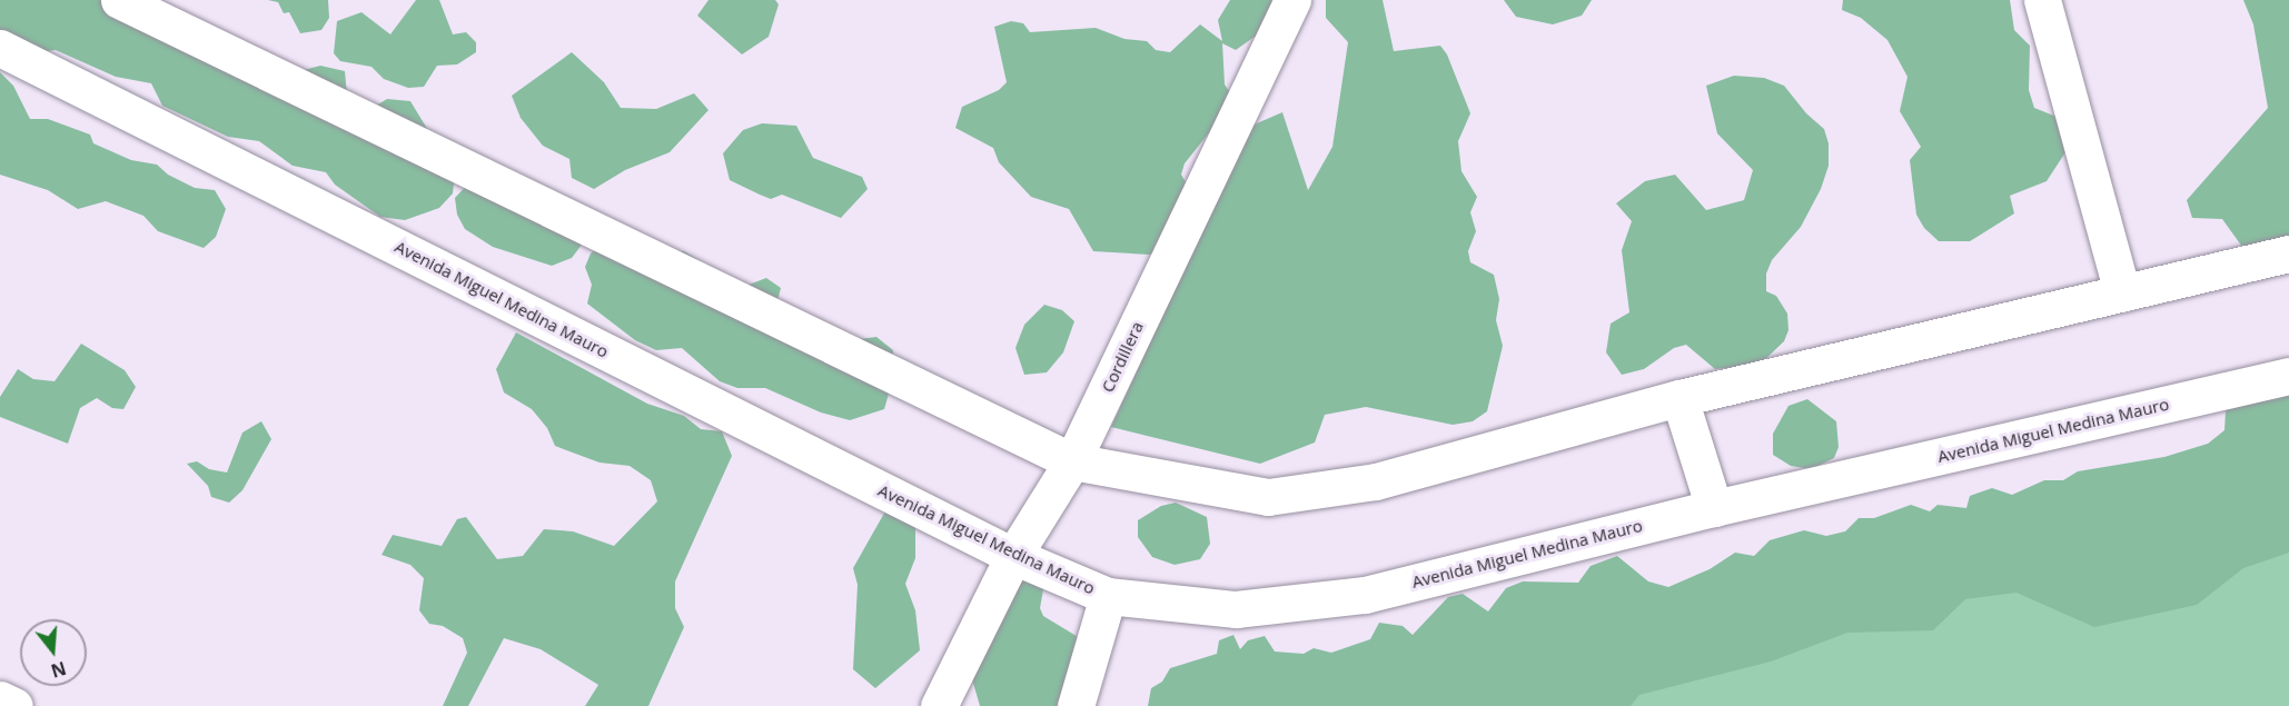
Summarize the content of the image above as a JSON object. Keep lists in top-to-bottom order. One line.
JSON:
{"streets":{"street":["Avenida Miguel Medina Mauro","Cordillera"]},"crossings":[["Avenida Miguel Medina Mauro","Cordillera"]],"north":"bottom"}
